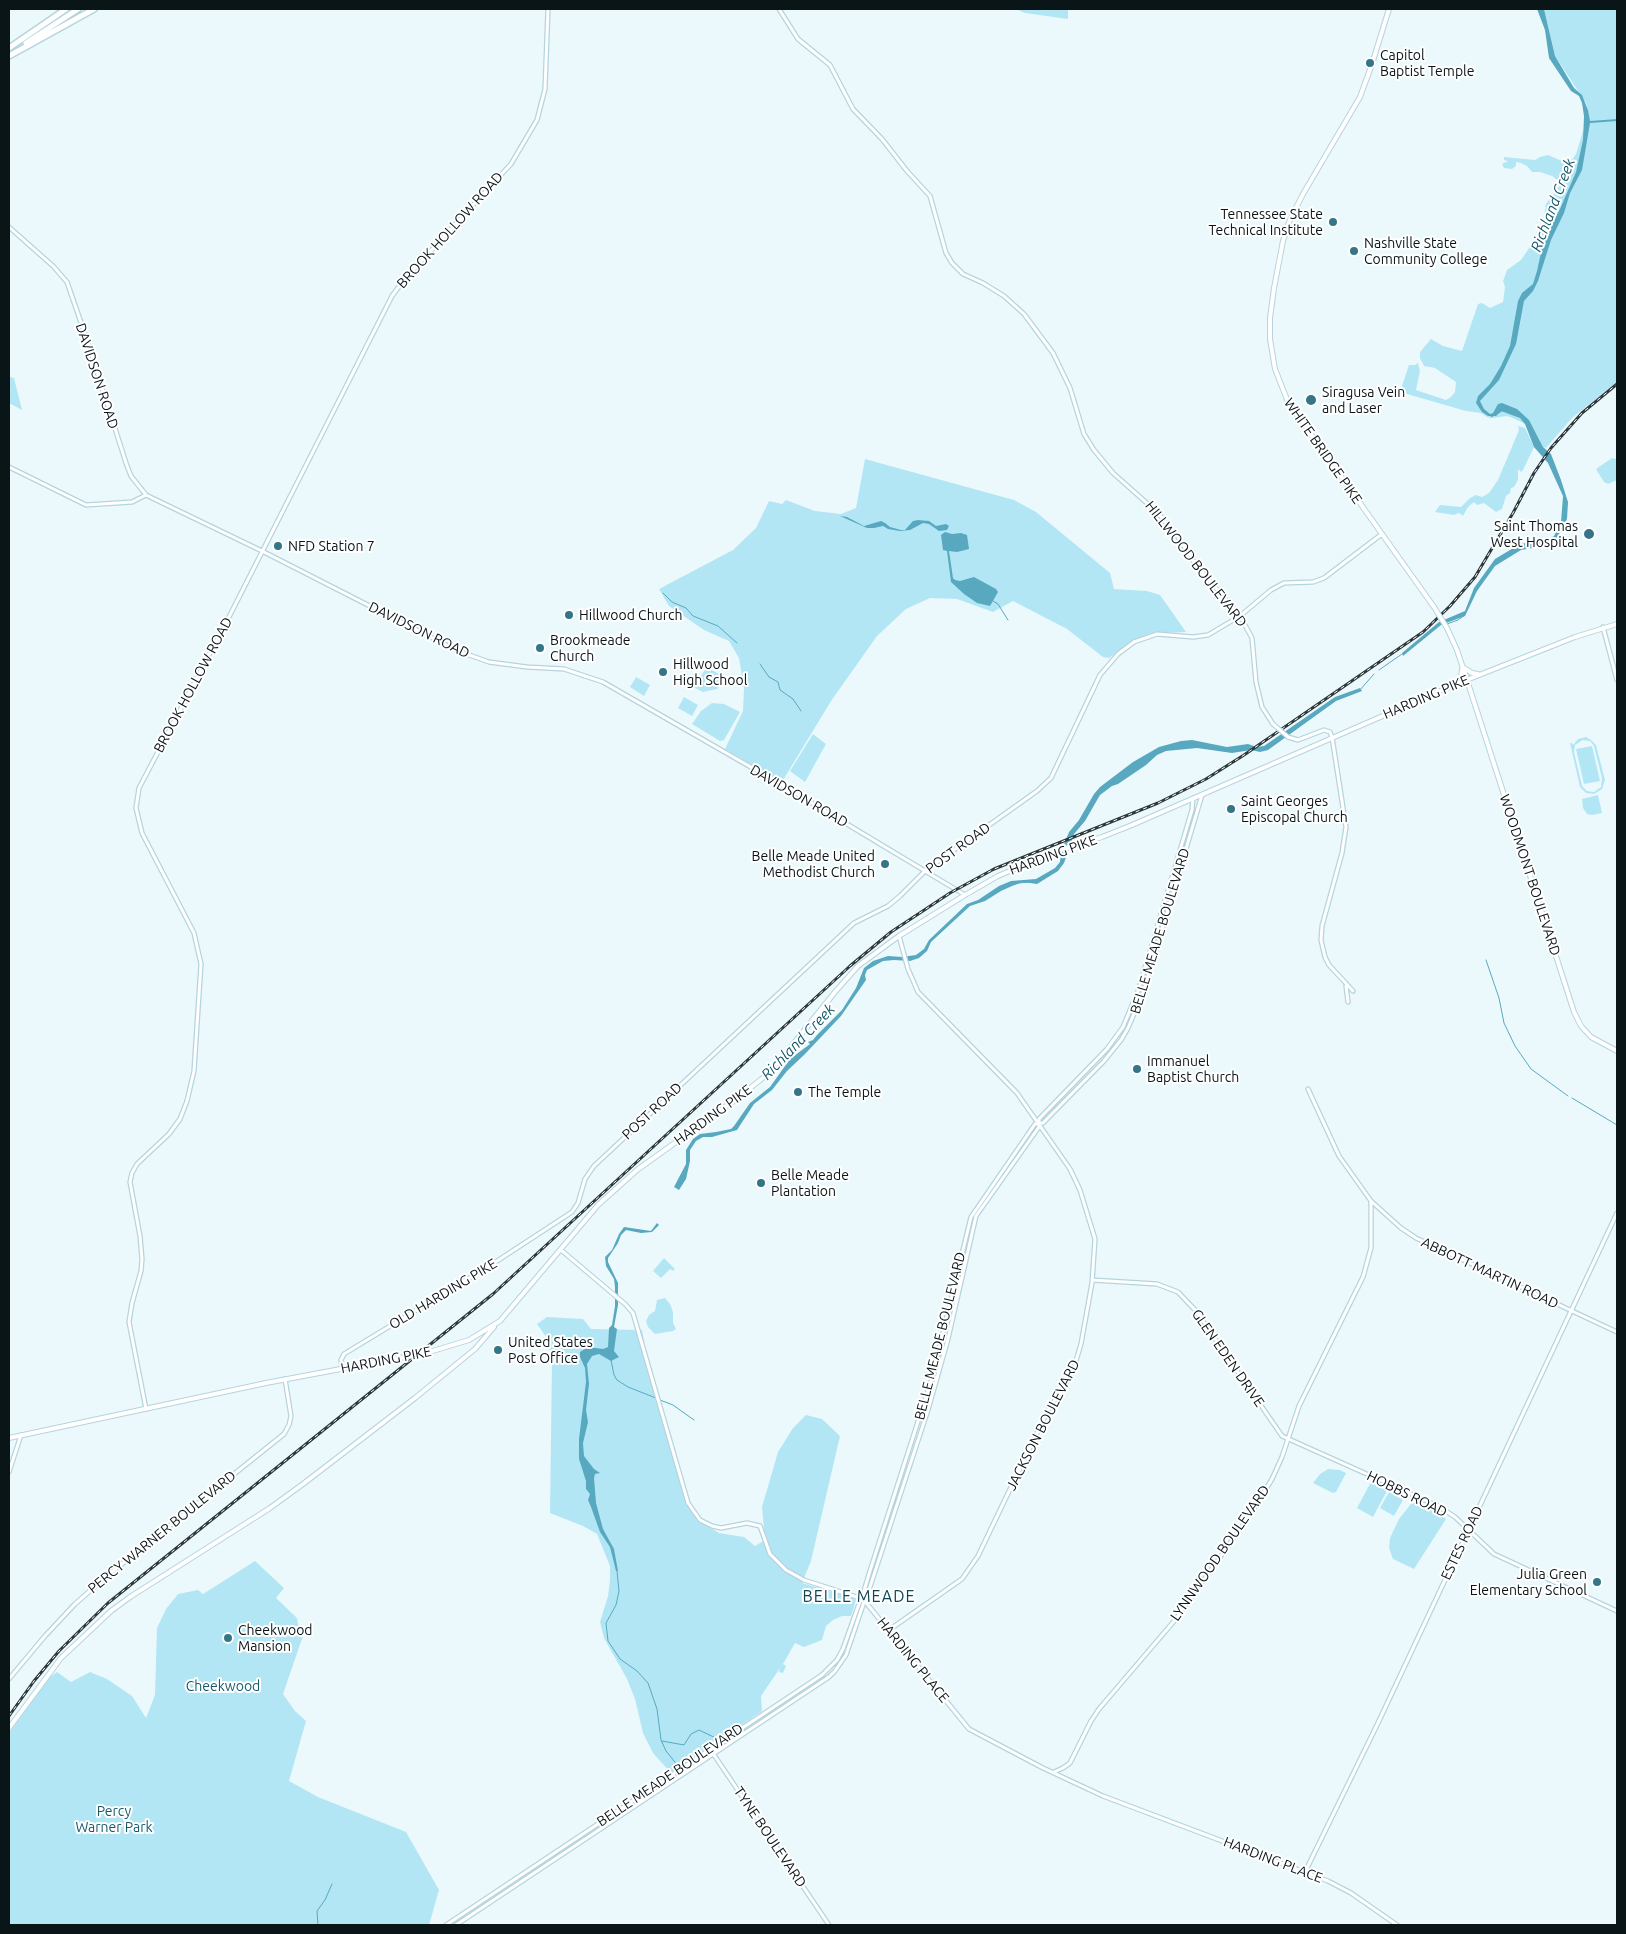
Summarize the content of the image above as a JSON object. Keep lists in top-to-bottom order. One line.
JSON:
{"streets":{"main road":["WHITE BRIDGE PIKE","HARDING PIKE","WOODMONT BOULEVARD"],"street":["BROOK HOLLOW ROAD","DAVIDSON ROAD","HILLWOOD BOULEVARD","POST ROAD","BELLE MEADE BOULEVARD","ABBOTT MARTIN ROAD","OLD HARDING PIKE","GLEN EDEN DRIVE","JACKSON BOULEVARD","HOBBS ROAD","PERCY WARNER BOULEVARD","ESTES ROAD","LYNNWOOD BOULEVARD","HARDING PLACE","TYNE BOULEVARD"]},"crossings":[["BROOK HOLLOW ROAD","DAVIDSON ROAD"],["BROOK HOLLOW ROAD","HARDING PIKE"],["DAVIDSON ROAD","HARDING PIKE"],["DAVIDSON ROAD","POST ROAD"],["WHITE BRIDGE PIKE","HARDING PIKE"],["WHITE BRIDGE PIKE","POST ROAD"],["WHITE BRIDGE PIKE","WOODMONT BOULEVARD"],["HILLWOOD BOULEVARD","HARDING PIKE"],["HILLWOOD BOULEVARD","POST ROAD"],["HARDING PIKE","WOODMONT BOULEVARD"],["HARDING PIKE","BELLE MEADE BOULEVARD"],["HARDING PIKE","OLD HARDING PIKE"],["HARDING PIKE","JACKSON BOULEVARD"],["HARDING PIKE","PERCY WARNER BOULEVARD"],["POST ROAD","OLD HARDING PIKE"],["BELLE MEADE BOULEVARD","JACKSON BOULEVARD"],["BELLE MEADE BOULEVARD","HARDING PLACE"],["BELLE MEADE BOULEVARD","TYNE BOULEVARD"],["ABBOTT MARTIN ROAD","ESTES ROAD"],["ABBOTT MARTIN ROAD","LYNNWOOD BOULEVARD"],["GLEN EDEN DRIVE","JACKSON BOULEVARD"],["GLEN EDEN DRIVE","HOBBS ROAD"],["GLEN EDEN DRIVE","LYNNWOOD BOULEVARD"],["JACKSON BOULEVARD","HARDING PLACE"],["HOBBS ROAD","ESTES ROAD"],["ESTES ROAD","HARDING PLACE"],["LYNNWOOD BOULEVARD","HARDING PLACE"]],"districts":["BELLE MEADE"],"water":["Richland Creek"],"parks":["Cheekwood","Percy Warner Park"],"places":["Capitol Baptist Temple","Tennessee State Technical Institute","Nashville State Community College","Siragusa Vein and Laser","Saint Thomas West Hospital","NFD Station 7","Hillwood Church","Brookmeade Church","Hillwood High School","Saint Georges Episcopal Church","Belle Meade United Methodist Church","Immanuel Baptist Church","The Temple","Belle Meade Plantation","United States Post Office","Julia Green Elementary School","Cheekwood Mansion"]}
